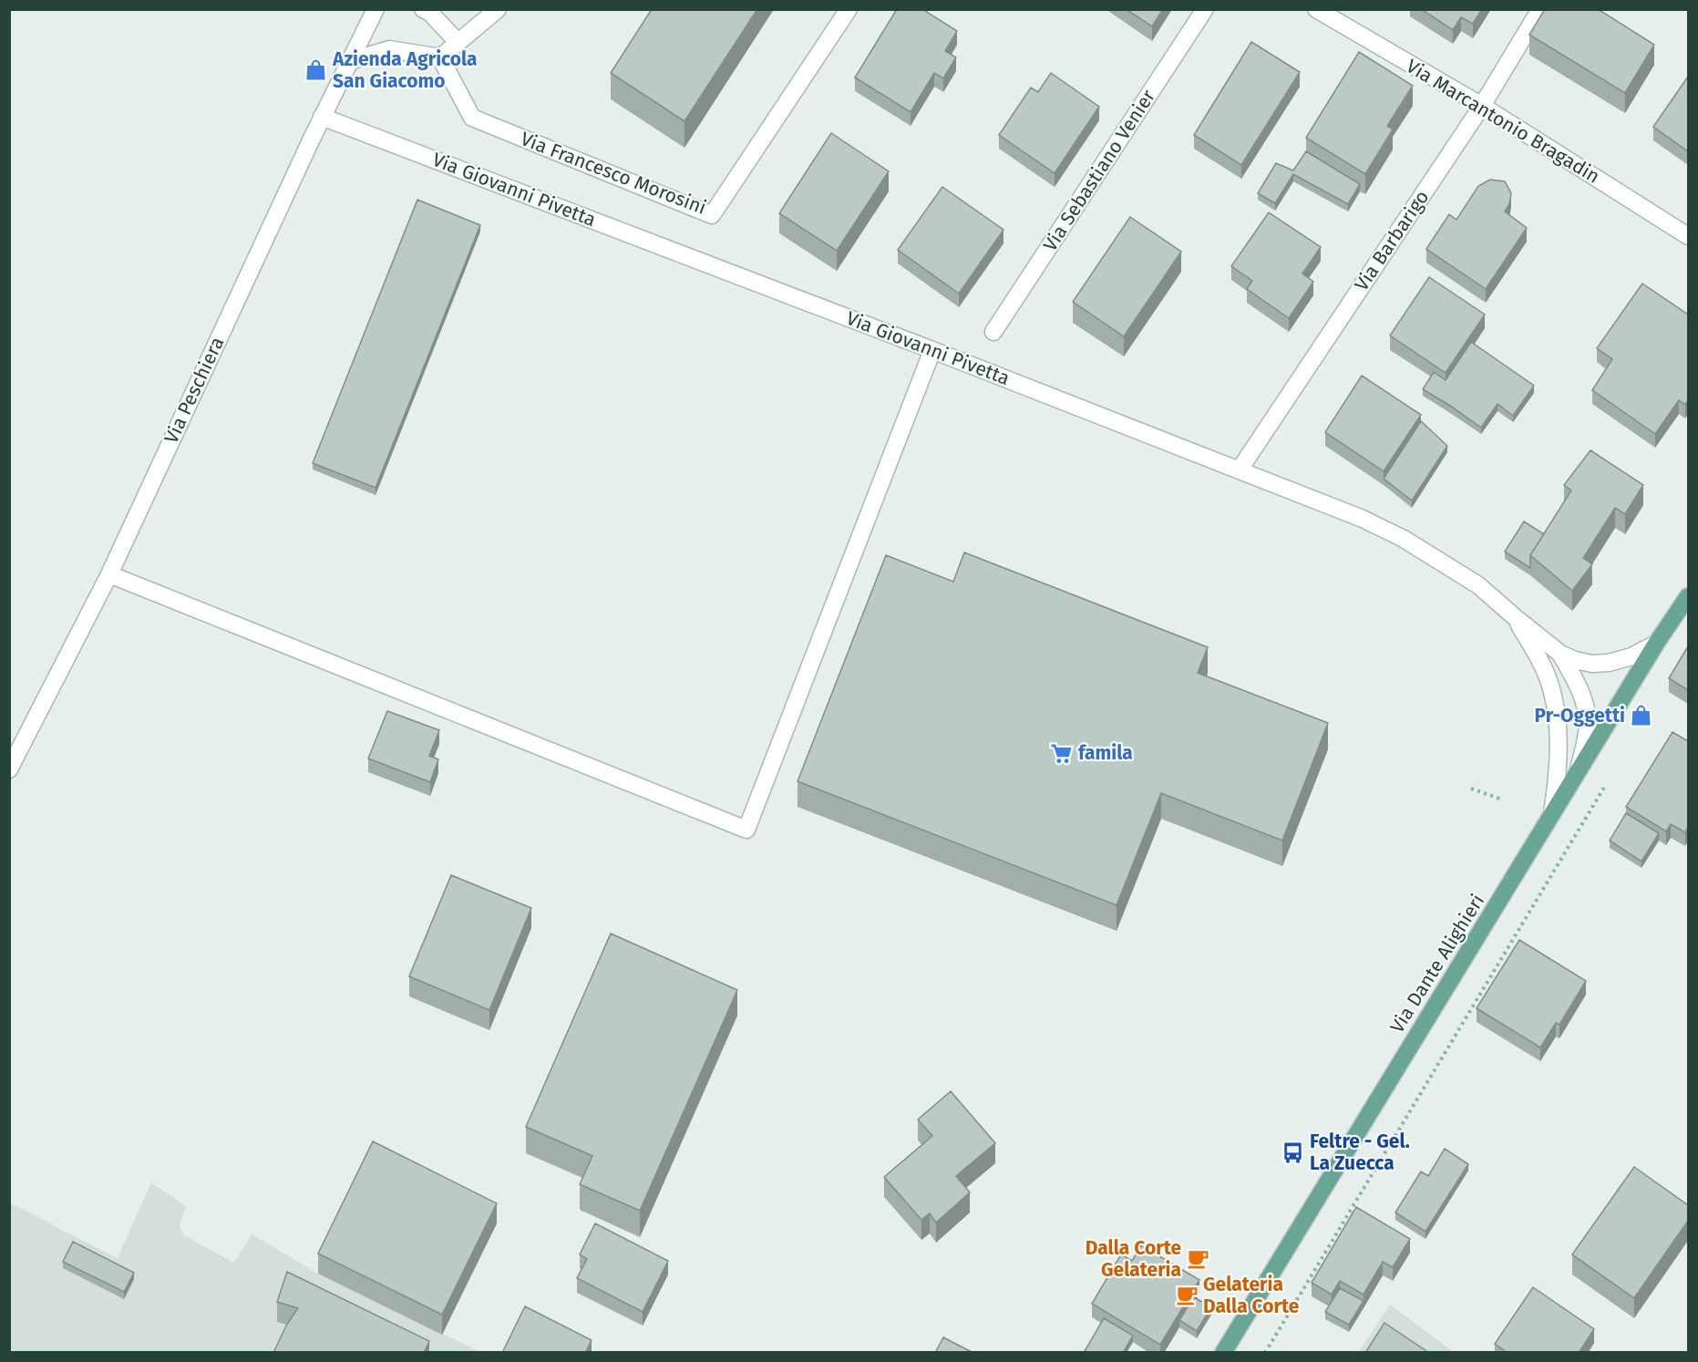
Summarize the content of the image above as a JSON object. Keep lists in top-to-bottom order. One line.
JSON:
{"streets":{"main road":["Via Dante Alighieri"],"street":["Via Marcantonio Bragadin","Via Sebastiano Venier","Via Francesco Morosini","Via Giovanni Pivetta","Via Barbarigo","Via Peschiera"]},"crossings":[["Via Marcantonio Bragadin","Via Barbarigo"],["Via Giovanni Pivetta","Via Barbarigo"],["Via Giovanni Pivetta","Via Peschiera"],["Via Giovanni Pivetta","Via Dante Alighieri"]],"places":{"shop":["Azienda Agricola San Giacomo","Pr-Oggetti"],"supermarket":["famila"],"bus stop":["Feltre - Gel. La Zuecca"],"cafe":["Dalla Corte Gelateria","Gelateria Dalla Corte"]}}
